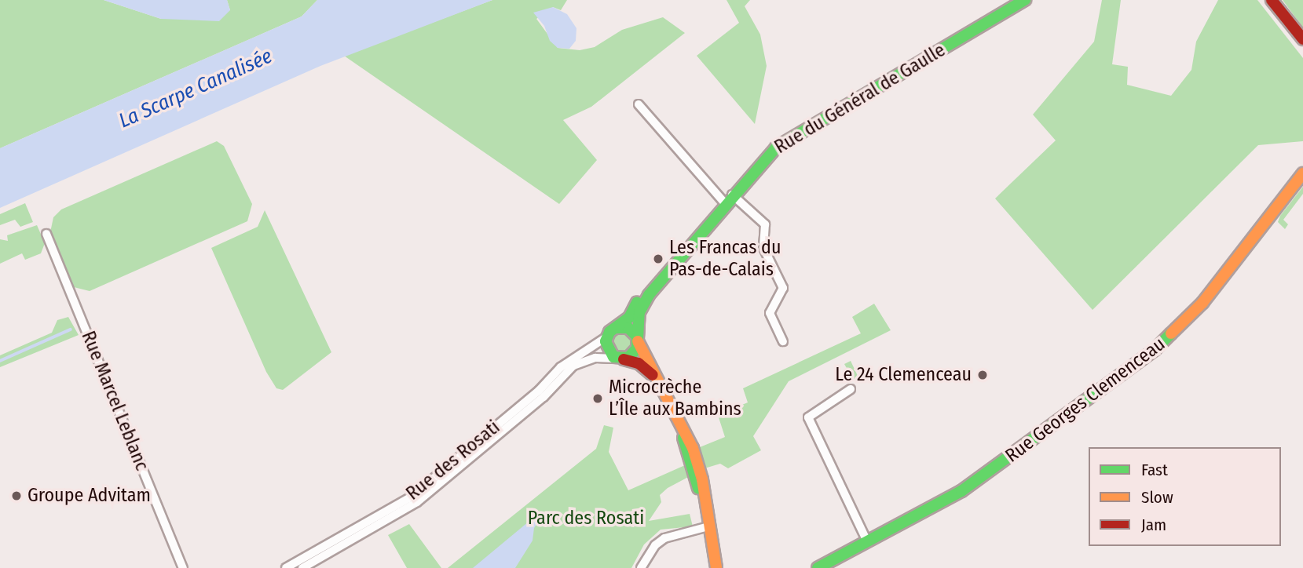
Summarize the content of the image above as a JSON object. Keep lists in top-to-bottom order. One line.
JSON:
{"streets":{"street":["Rue du Général de Gaulle","Rue Georges Clemenceau","Rue Marcel Leblanc","Rue des Rosati"]},"crossings":[["Rue du Général de Gaulle","Rue des Rosati"]],"water":["La Scarpe Canalisée"],"parks":["Parc des Rosati"],"places":["Les Francas du Pas-de-Calais","Le 24 Clemenceau","Microcrèche L’Île aux Bambins","Groupe Advitam"],"legend":["Fast","Slow","Jam"]}
